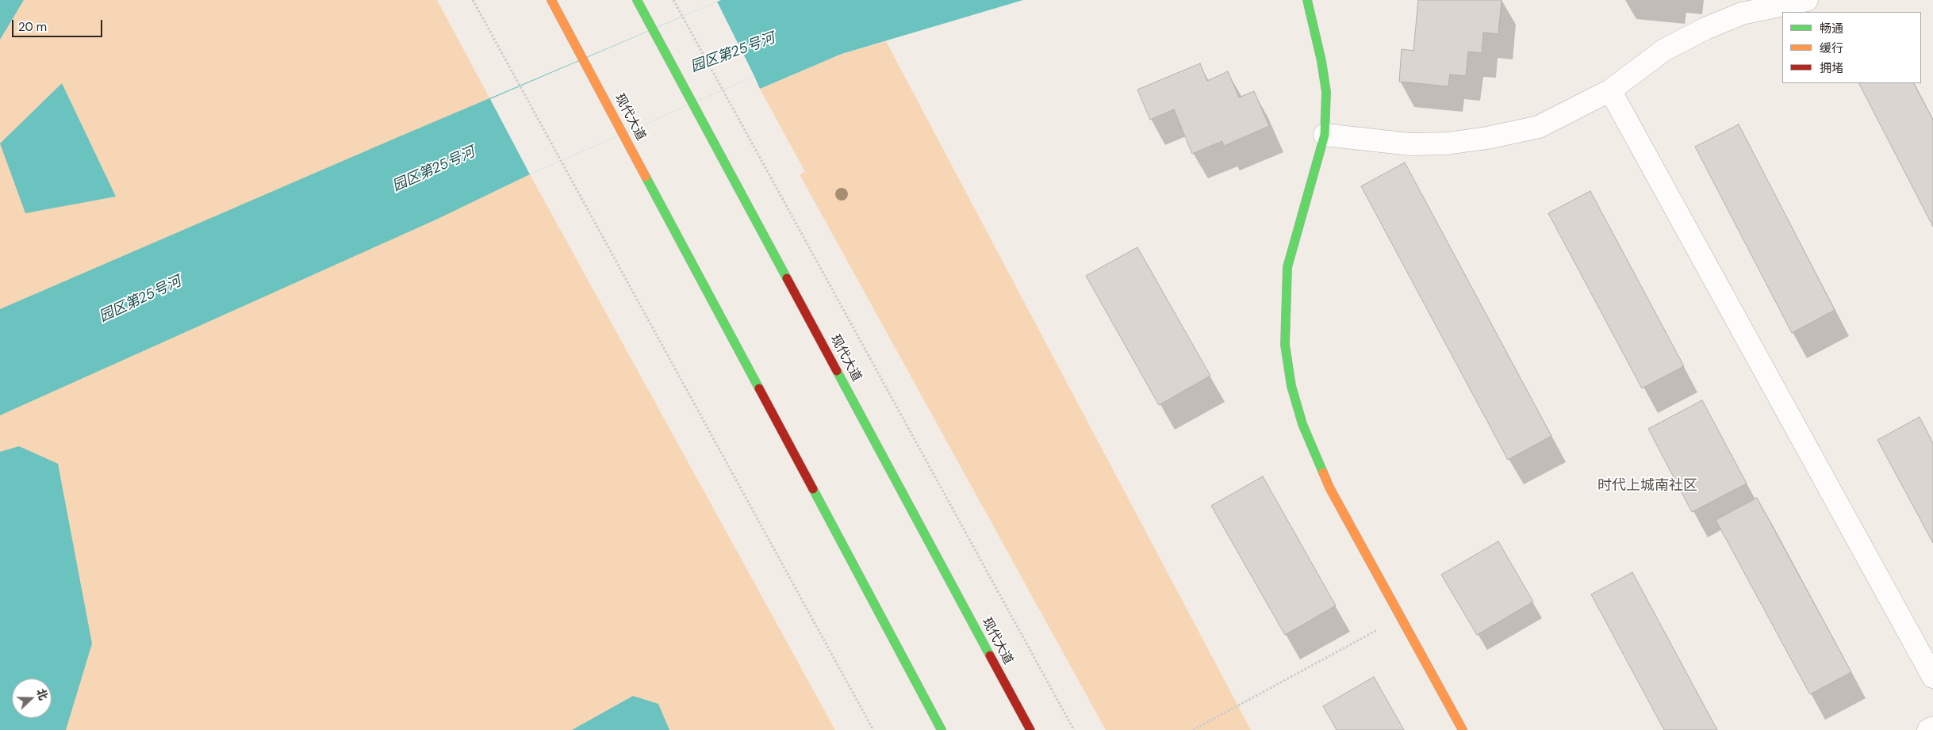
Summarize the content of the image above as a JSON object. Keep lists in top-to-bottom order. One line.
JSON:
{"streets":{"main road":["现代大道"]},"districts":["时代上城南社区"],"water":["园区第25号河"],"legend":["畅通","缓行","拥堵"],"scale_bar":"20 m","north":"right"}
